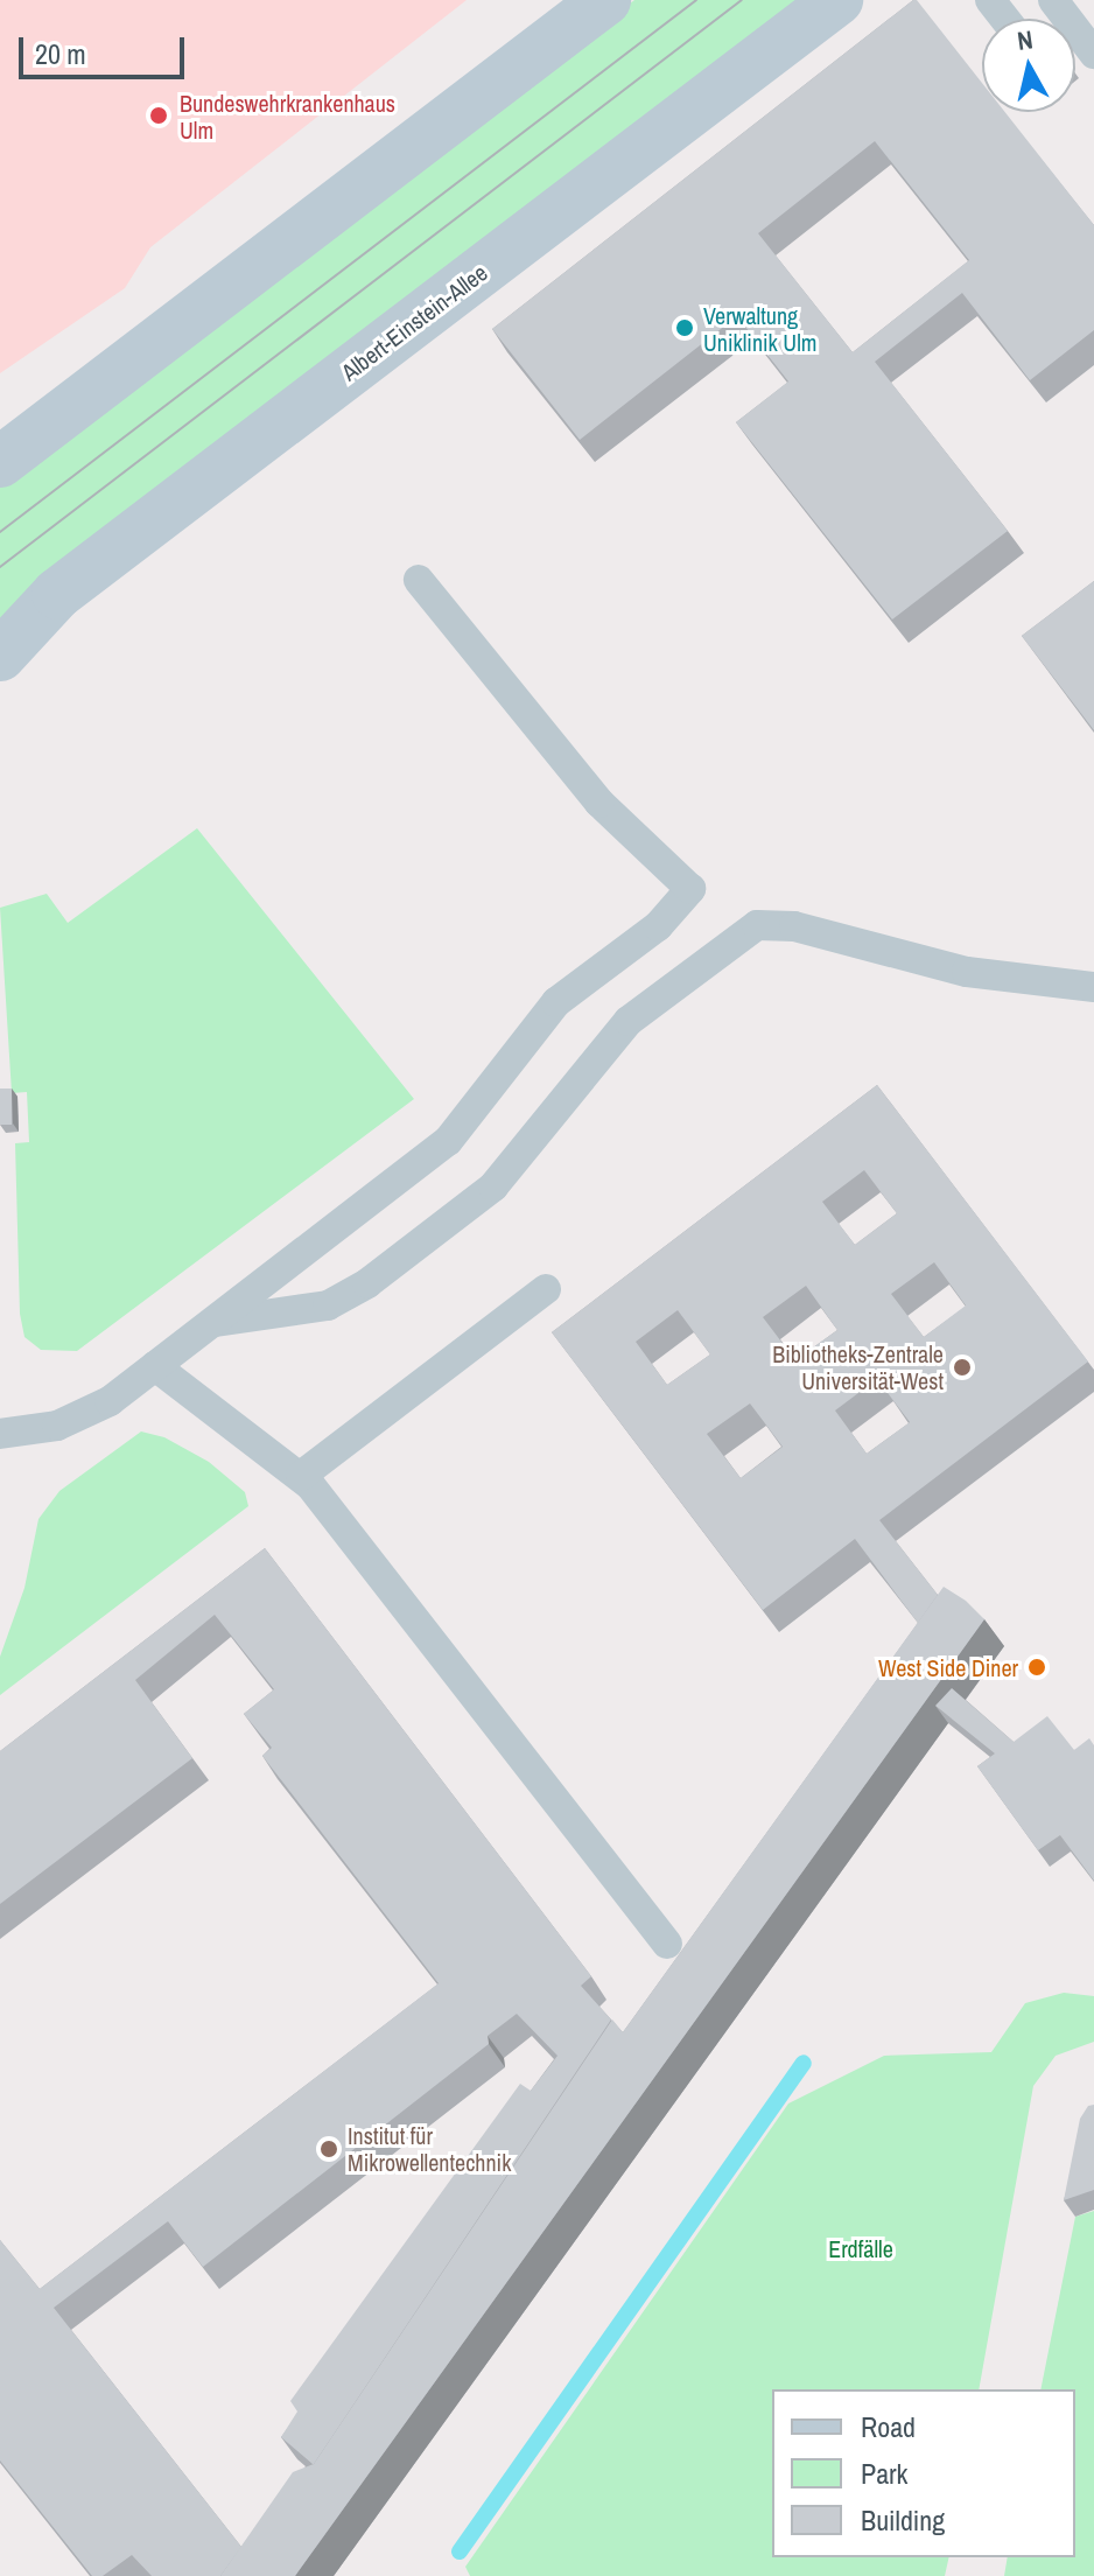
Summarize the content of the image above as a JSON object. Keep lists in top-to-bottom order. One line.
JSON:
{"streets":{"street":["Albert-Einstein-Allee"]},"parks":["Erdfälle"],"places":["Bundeswehrkrankenhaus Ulm","Verwaltung Uniklinik Ulm","Bibliotheks-Zentrale Universität-West","West Side Diner","Institut für Mikrowellentechnik"],"legend":["Road","Park","Building"],"scale_bar":"20 m","north":"top"}
